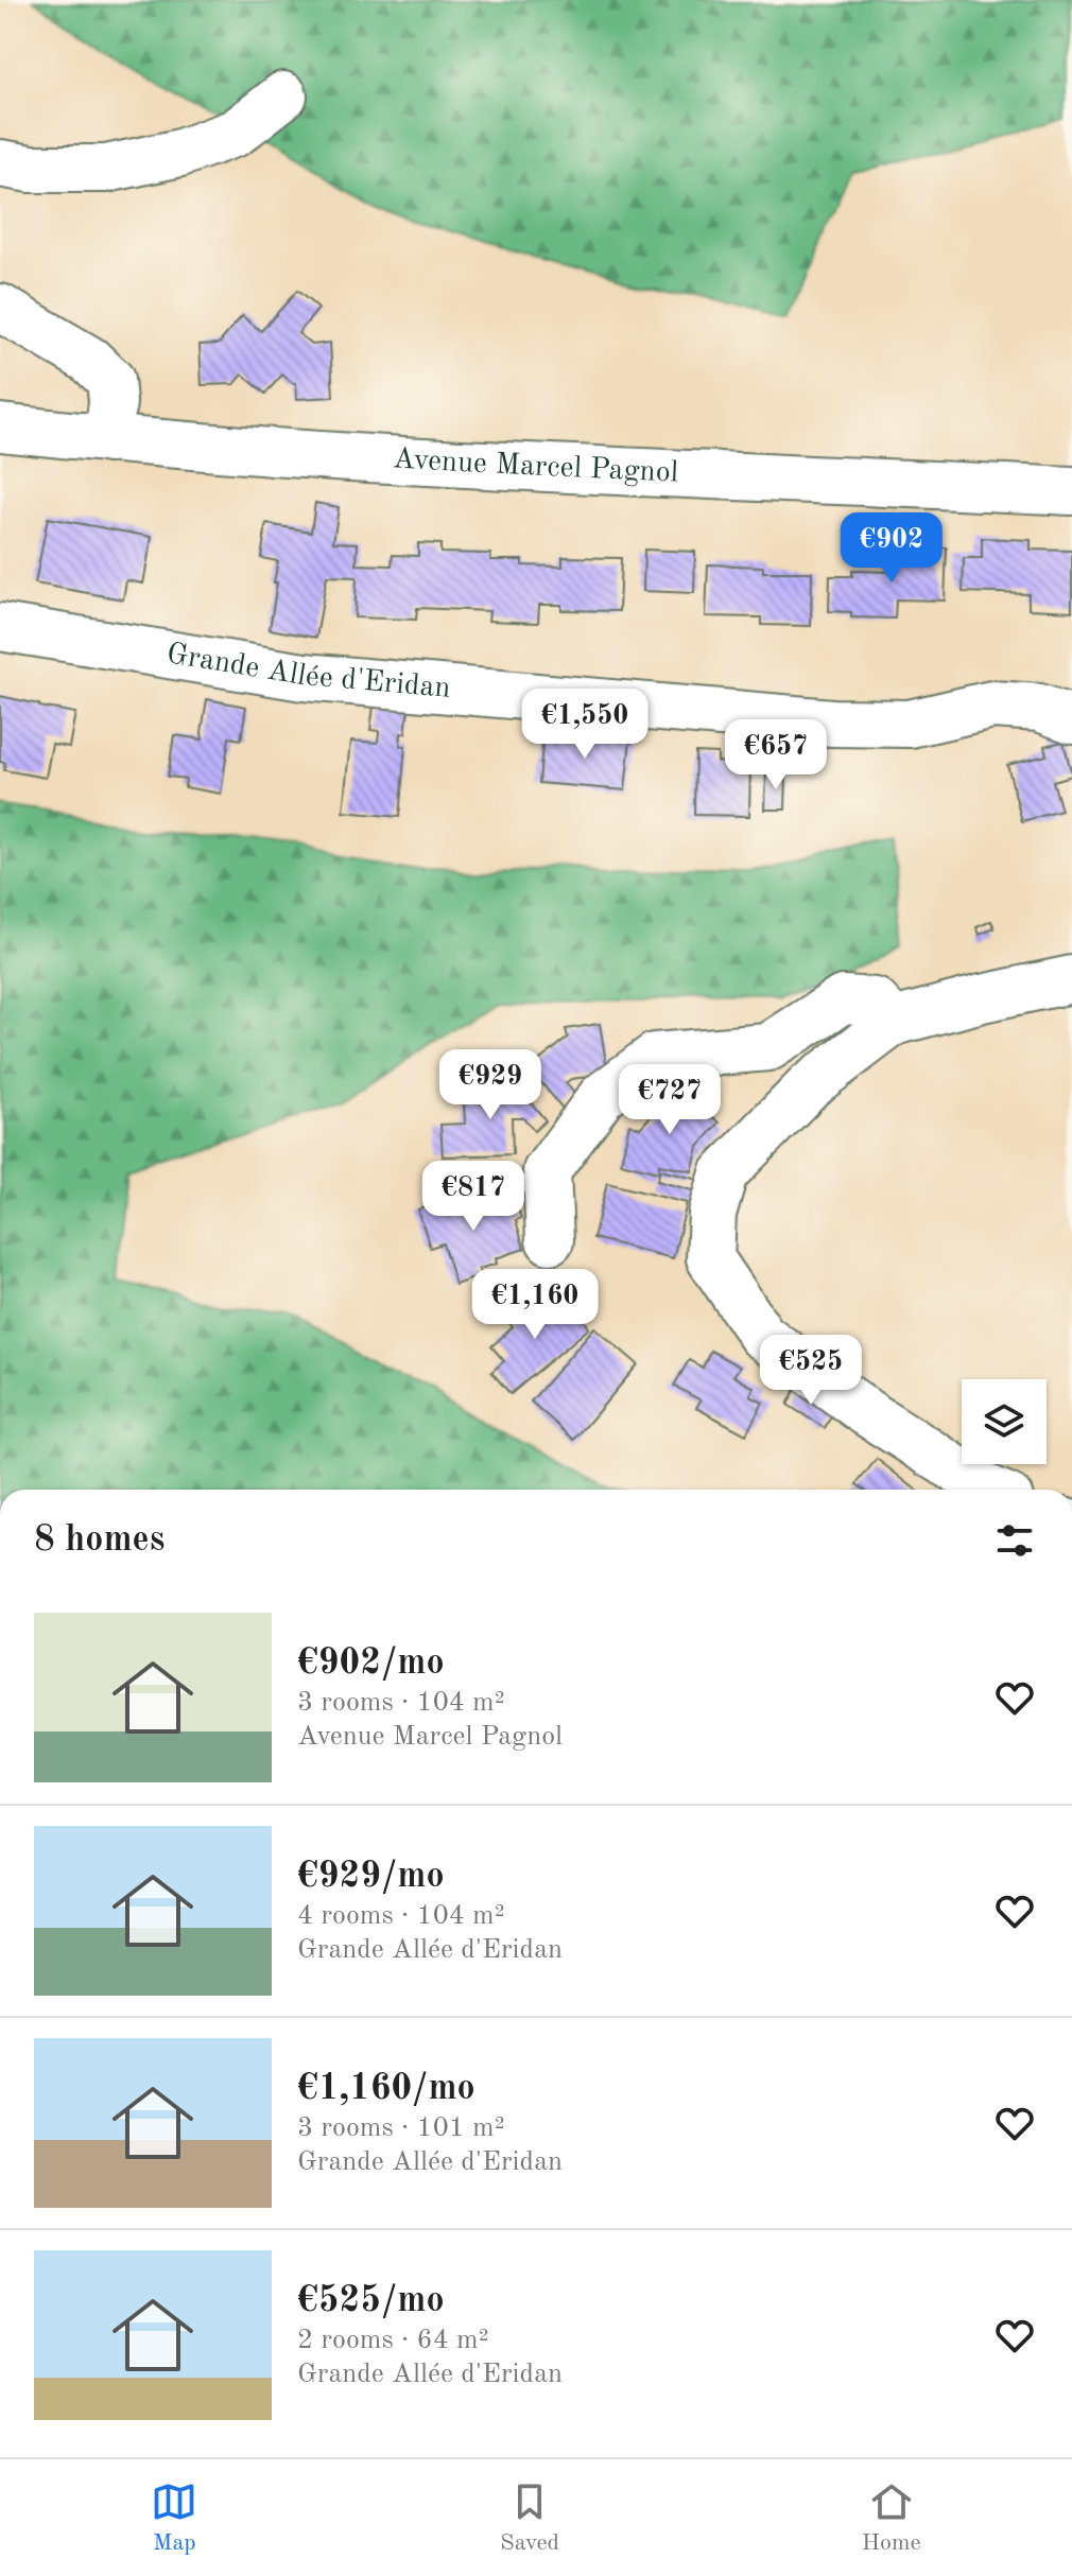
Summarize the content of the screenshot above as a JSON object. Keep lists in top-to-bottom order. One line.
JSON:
{"streets":{"street":["Avenue Marcel Pagnol","Grande Allée d'Eridan"]},"page":{"price":["€902","€1,550","€657","€929","€727","€817","€1,160","€525"],"heading":"8 homes","list":[{"name":"€902/mo","note":"3 rooms · 104 m² · Avenue Marcel Pagnol"},{"name":"€929/mo","note":"4 rooms · 104 m² · Grande Allée d'Eridan"},{"name":"€1,160/mo","note":"3 rooms · 101 m² · Grande Allée d'Eridan"},{"name":"€525/mo","note":"2 rooms · 64 m² · Grande Allée d'Eridan"}],"tabs":["Map","Saved","Home"]}}
